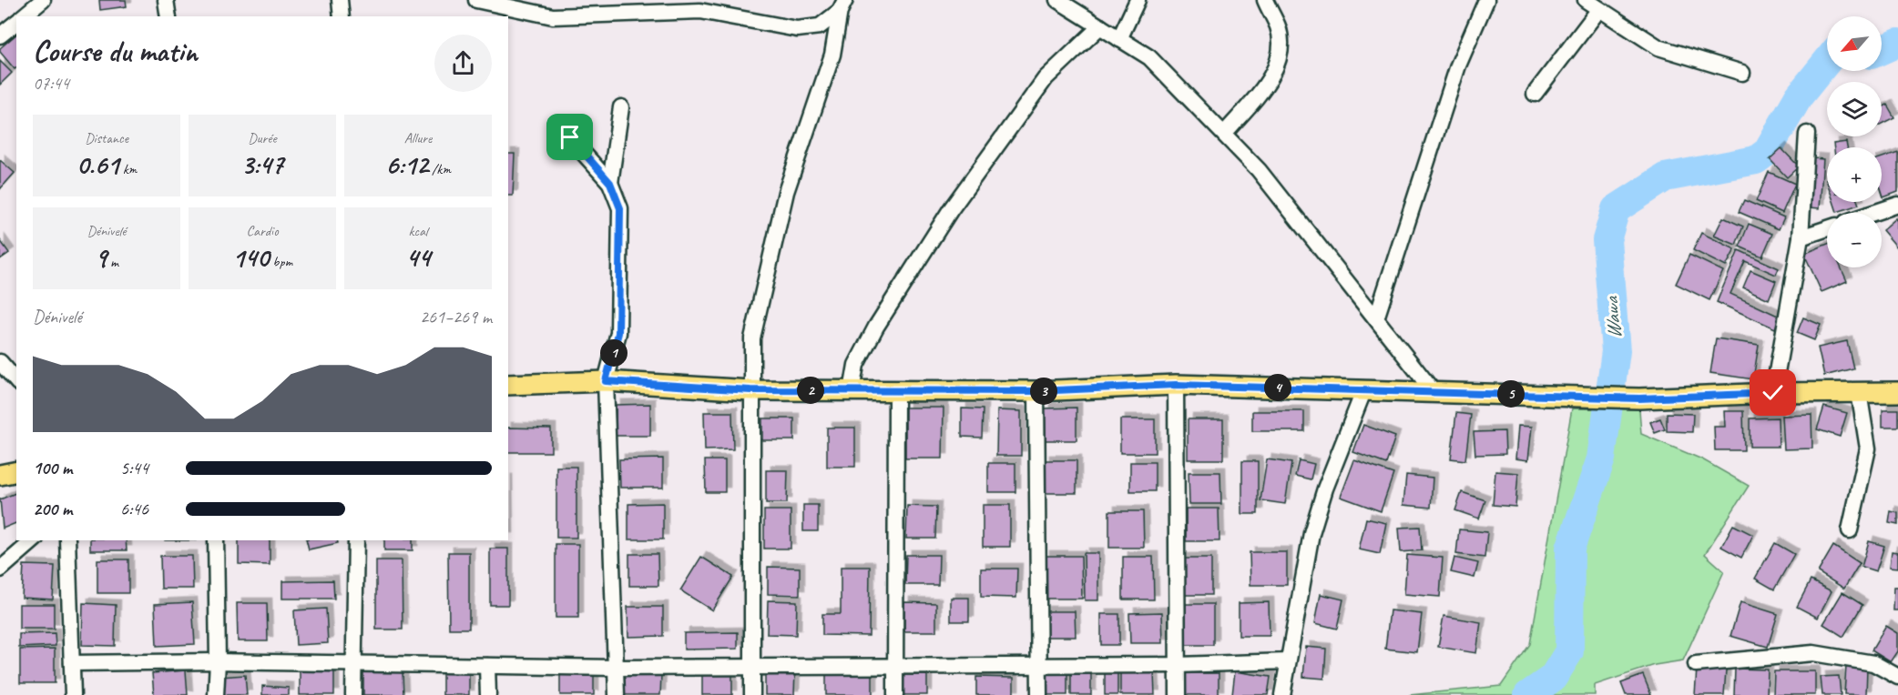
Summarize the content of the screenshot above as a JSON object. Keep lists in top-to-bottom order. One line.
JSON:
{"water":["Wawa"],"north":"bottom left","page":{"map_buttons":["+","−"],"heading":["Course du matin","07:44"],"stats":[["Distance","0.61 km"],["Durée","3:47"],["Allure","6:12 /km"],["Dénivelé","9 m"],["Cardio","140 bpm"],["kcal","44"]],"chart":["Dénivelé","261–269 m"],"pins":["1","4","2","3","5"],"list":[{"name":"100 m","note":"5:44"},{"name":"200 m","note":"6:46"}]}}
